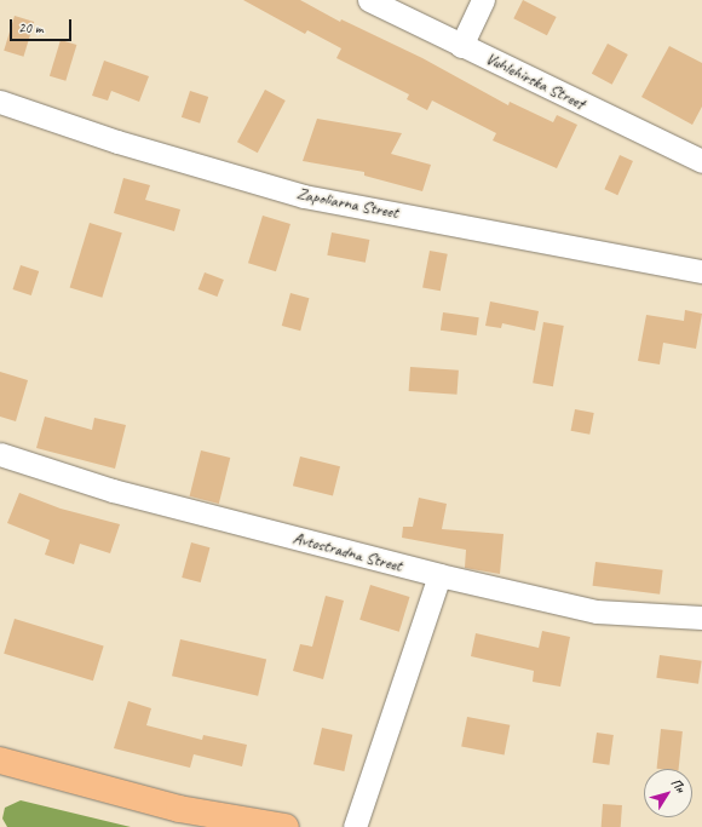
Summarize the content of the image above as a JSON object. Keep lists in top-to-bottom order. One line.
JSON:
{"streets":{"street":["Vuhlehirska Street","Zapoliarna Street","Avtostradna Street"]},"scale_bar":"20 m","north":"top right"}
